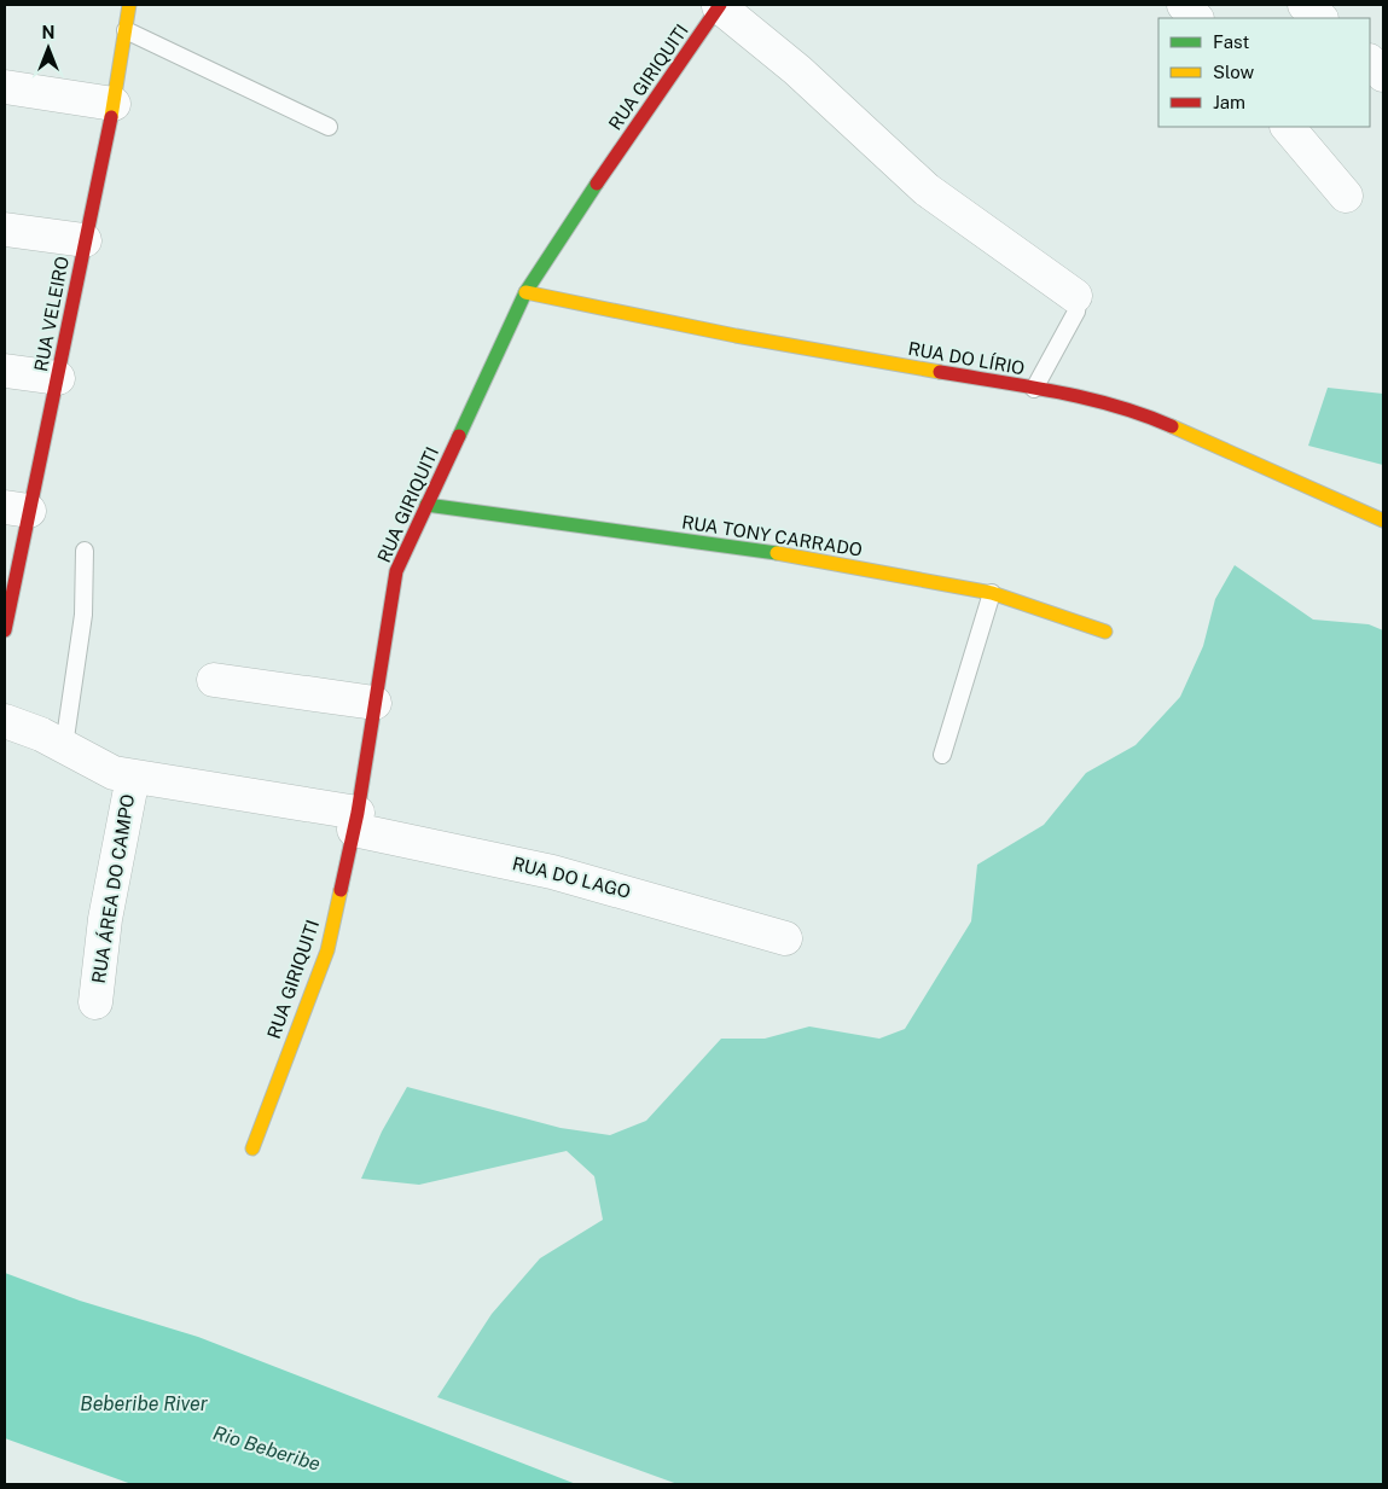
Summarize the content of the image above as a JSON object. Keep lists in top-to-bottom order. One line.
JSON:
{"streets":{"street":["RUA GIRIQUITI","RUA VELEIRO","RUA DO LÍRIO","RUA TONY CARRADO","RUA DO LAGO","RUA ÁREA DO CAMPO"]},"crossings":[["RUA GIRIQUITI","RUA DO LÍRIO"],["RUA GIRIQUITI","RUA TONY CARRADO"],["RUA GIRIQUITI","RUA DO LAGO"],["RUA DO LAGO","RUA ÁREA DO CAMPO"]],"water":["Beberibe River","Rio Beberibe"],"legend":["Fast","Slow","Jam"],"north":"top"}
